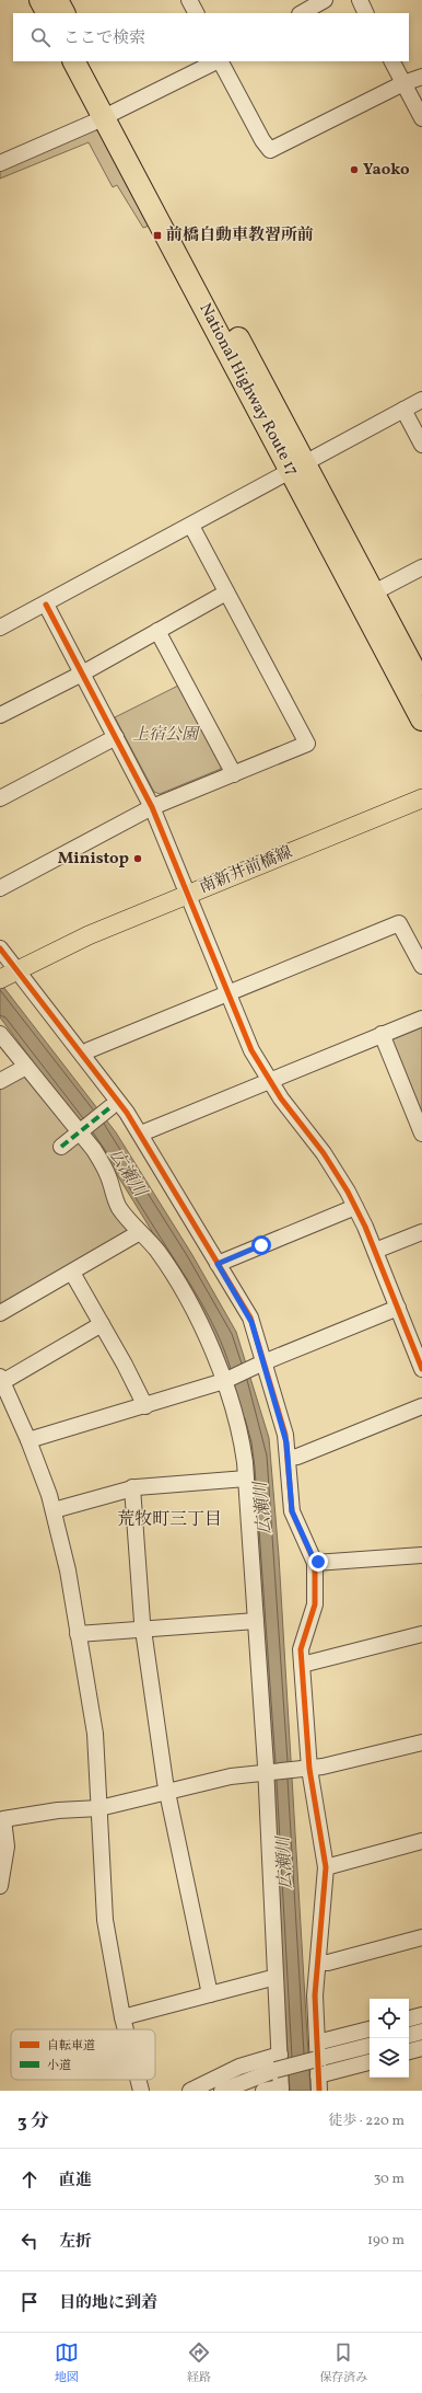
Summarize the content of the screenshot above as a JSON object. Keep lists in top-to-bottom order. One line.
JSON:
{"streets":{"highway":["National Highway Route 17"],"main road":["南新井前橋線"]},"districts":["荒牧町三丁目"],"water":["広瀬川"],"parks":["上宿公園"],"places":{"other":["Yaoko","Ministop"],"transit":["前橋自動車教習所前"]},"legend":["自転車道","小道"],"page":{"search":"ここで検索","heading":["3 分","徒歩 · 220 m"],"list":[["直進","30 m"],["左折","190 m"],"目的地に到着"],"nav":["地図","経路","保存済み"]}}
